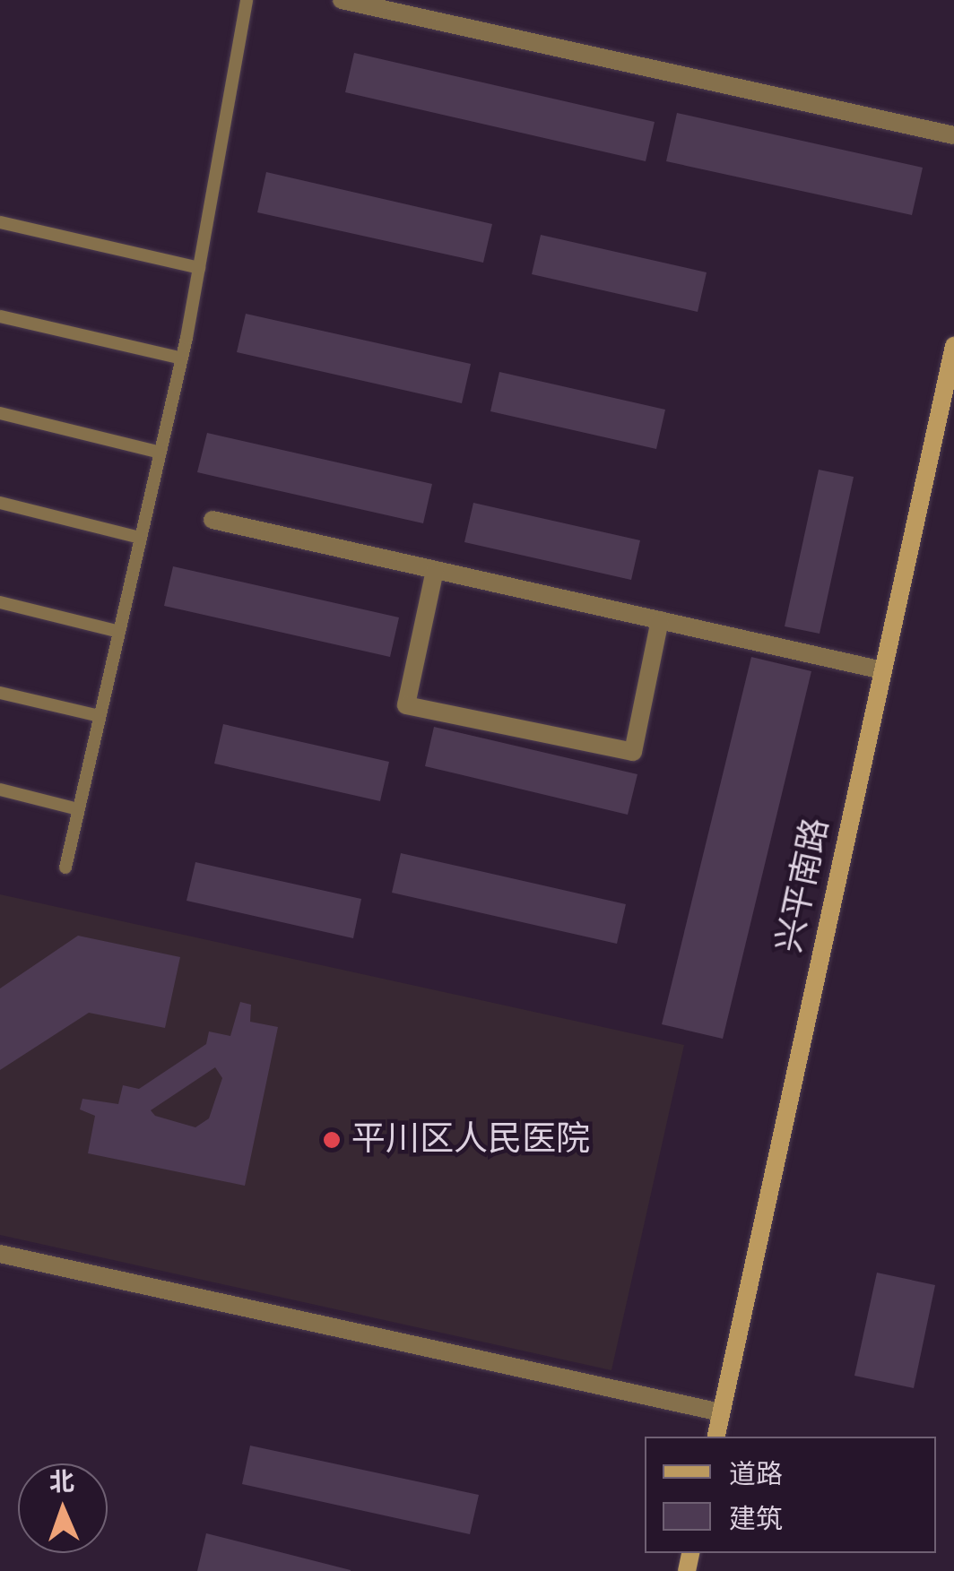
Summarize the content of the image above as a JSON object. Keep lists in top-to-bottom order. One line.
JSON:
{"streets":{"main road":["兴平南路"]},"places":["平川区人民医院"],"legend":["道路","建筑"],"north":"top"}
